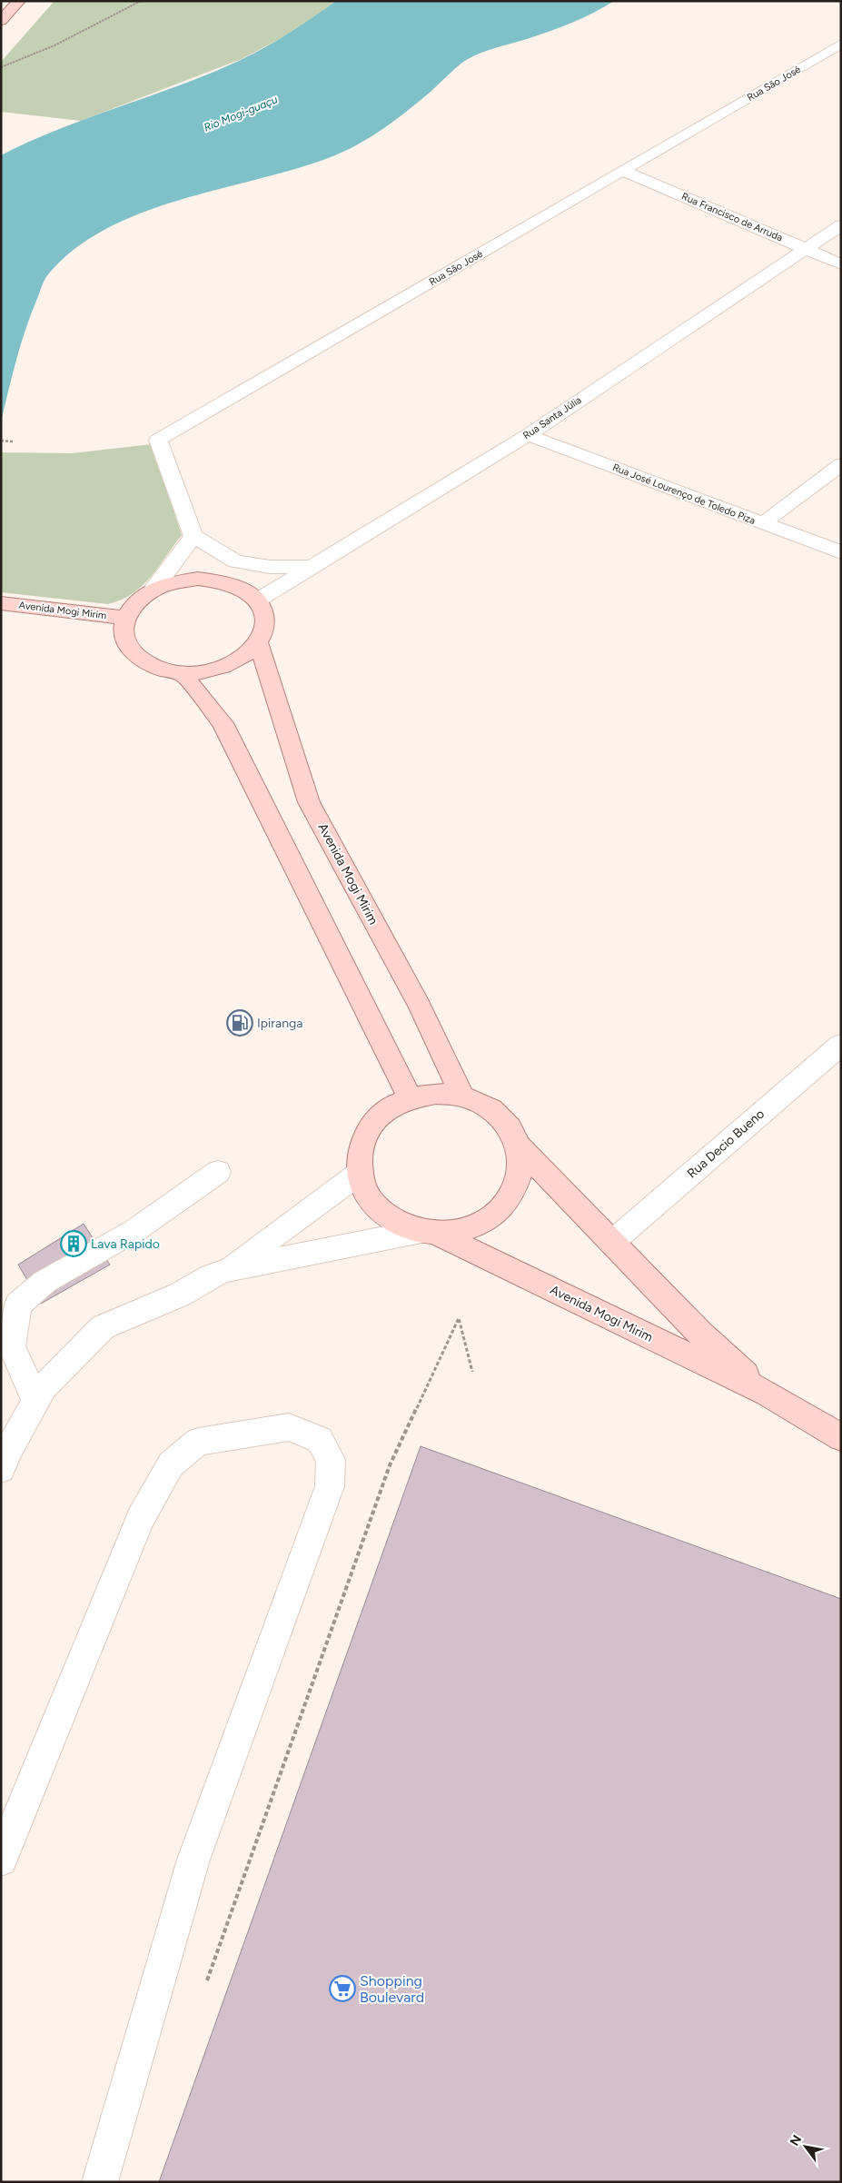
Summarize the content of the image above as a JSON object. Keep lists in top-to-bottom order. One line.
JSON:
{"streets":{"main road":["Avenida Mogi Mirim"],"street":["Rua São José","Rua Francisco de Arruda","Rua Santa Júlia","Rua José Lourenço de Toledo Piza","Rua Decio Bueno"]},"crossings":[["Rua São José","Rua Francisco de Arruda"],["Rua Francisco de Arruda","Rua Santa Júlia"],["Rua Santa Júlia","Rua José Lourenço de Toledo Piza"],["Rua Santa Júlia","Avenida Mogi Mirim"],["Avenida Mogi Mirim","Rua Decio Bueno"]],"water":["Rio Mogi-guaçu"],"places":{"fuel station":["Ipiranga"],"building":["Lava Rapido"],"supermarket":["Shopping Boulevard"]},"north":"top left"}
